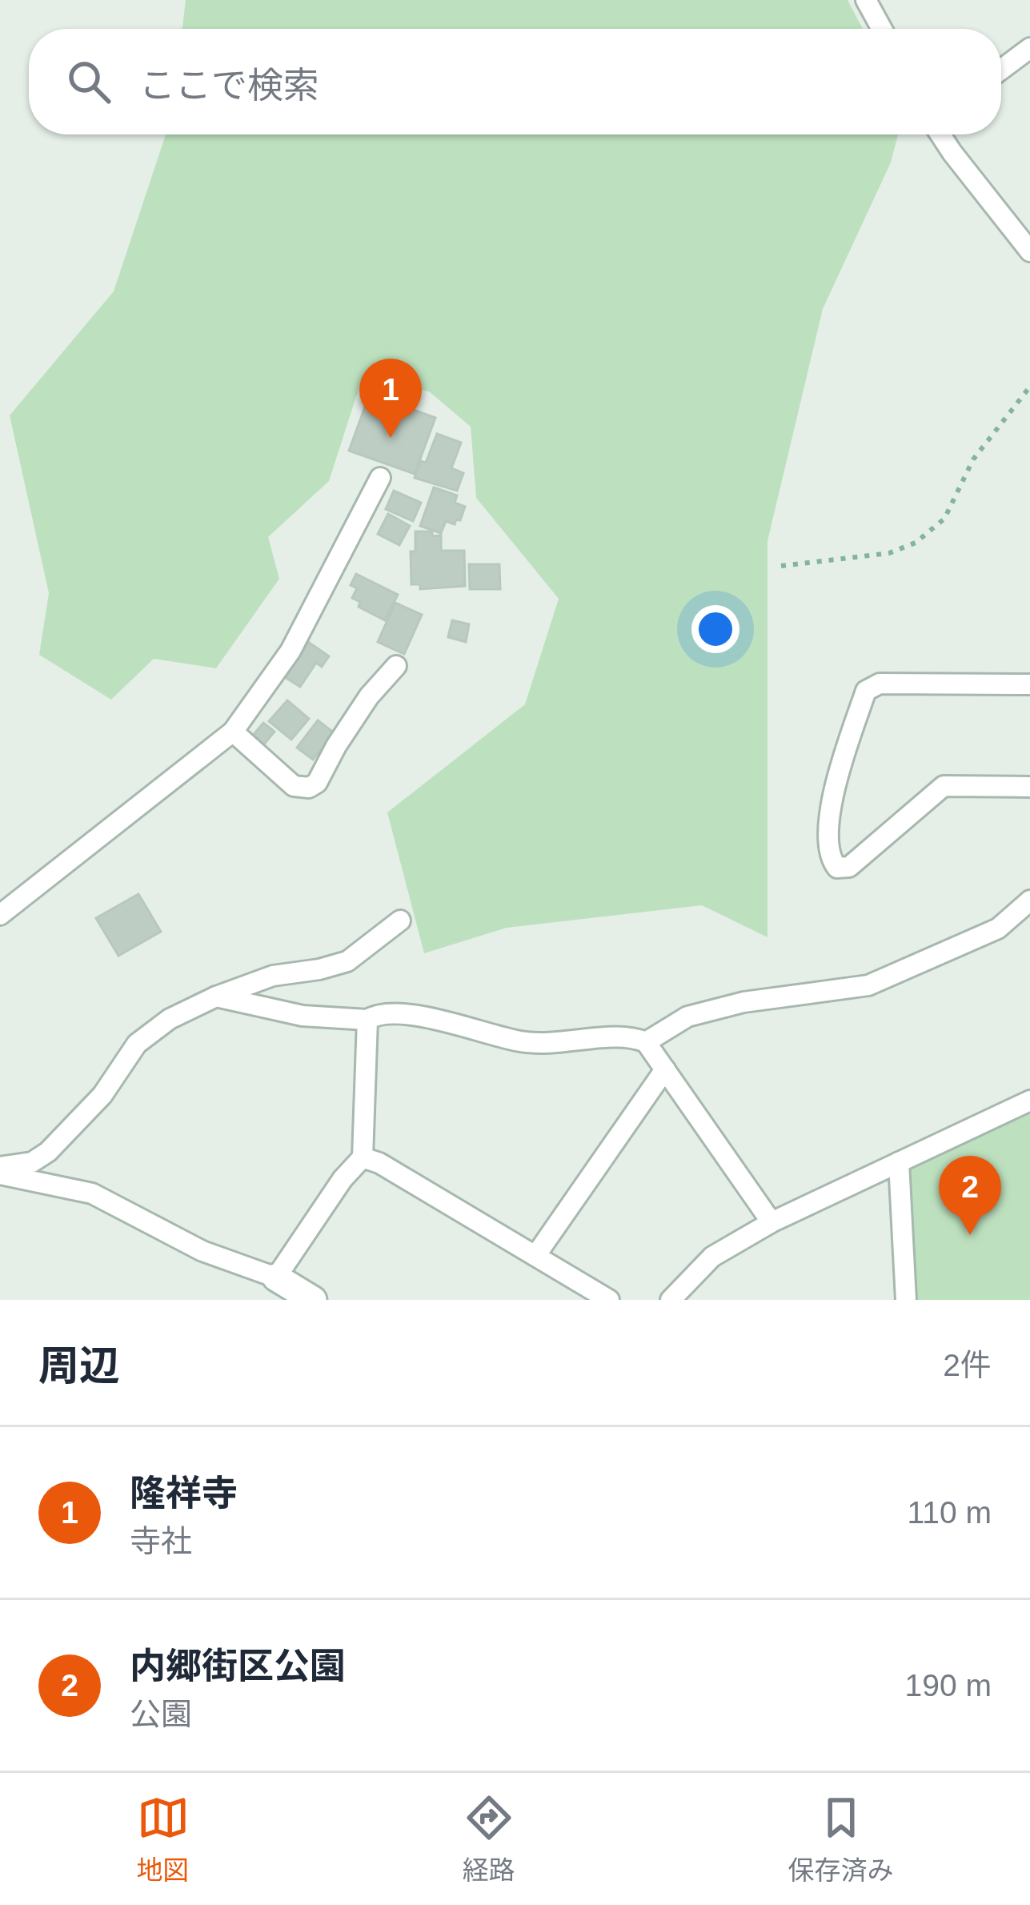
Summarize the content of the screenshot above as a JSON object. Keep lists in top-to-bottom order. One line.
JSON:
{"page":{"search":"ここで検索","pins":["1","2"],"heading":["周辺","2件"],"list":[{"mark":"1","name":"隆祥寺","note":"寺社","value":"110 m"},{"mark":"2","name":"内郷街区公園","note":"公園","value":"190 m"}],"nav":["地図","経路","保存済み"]}}
